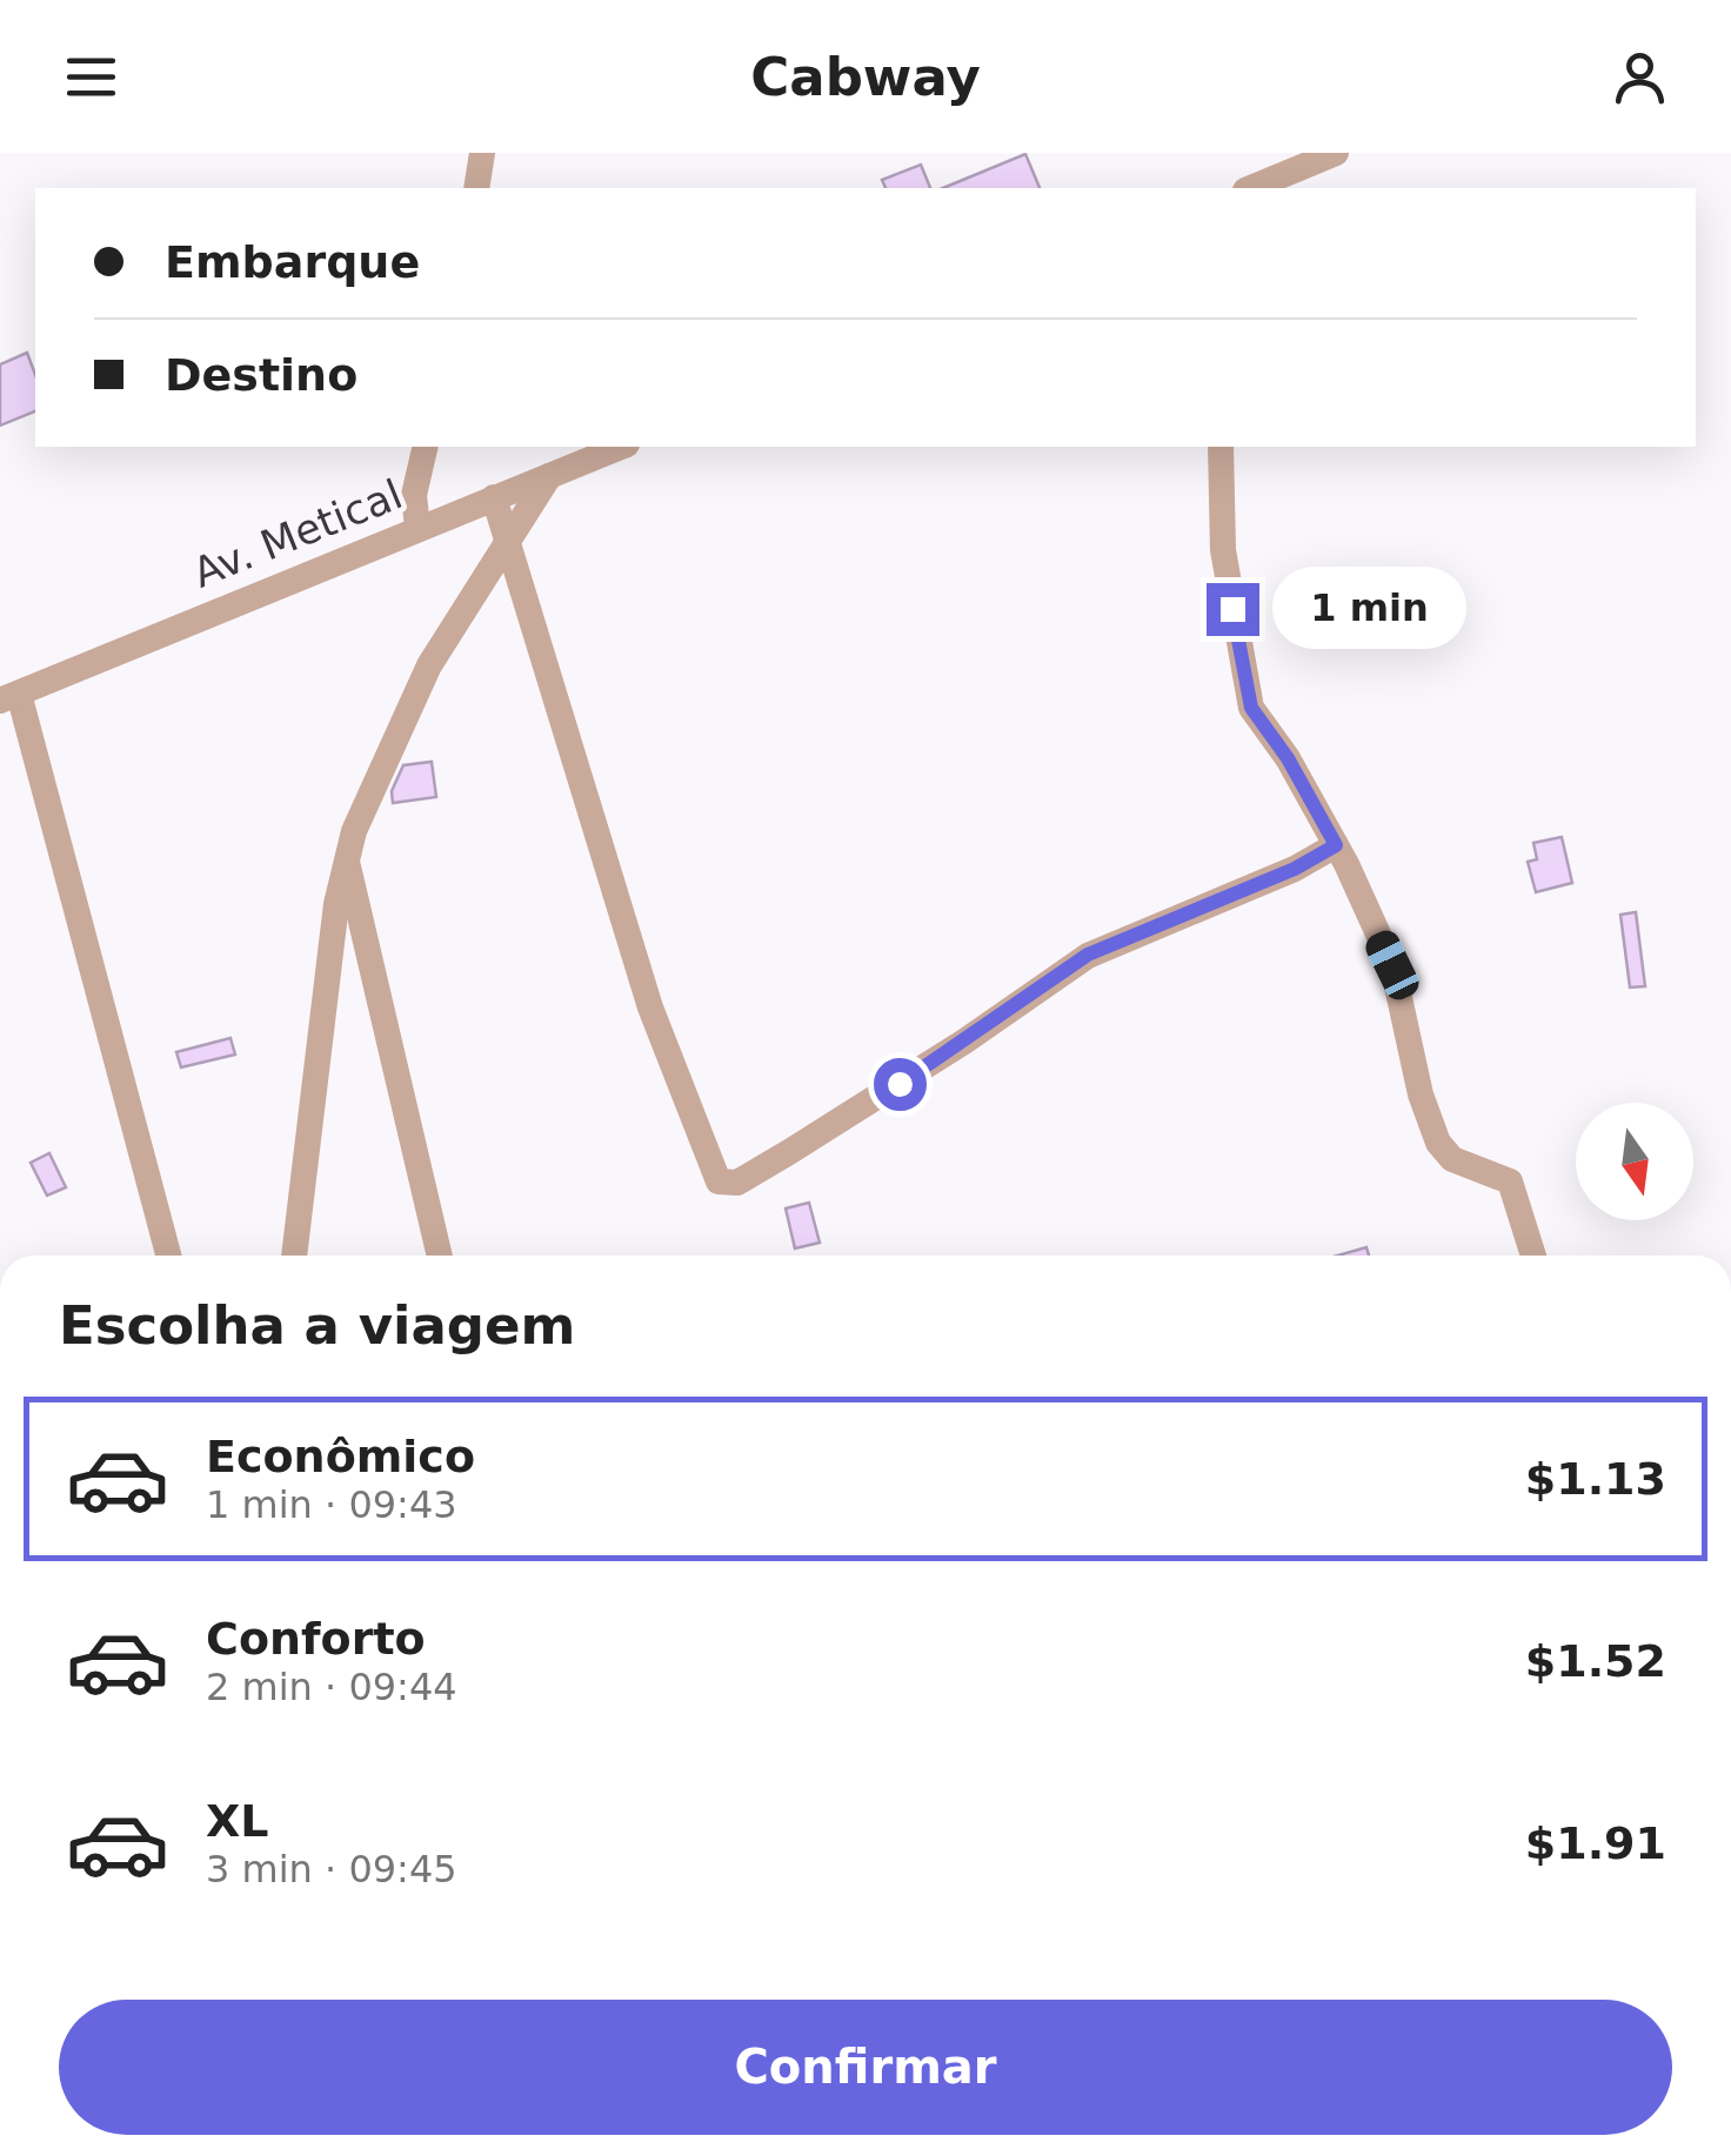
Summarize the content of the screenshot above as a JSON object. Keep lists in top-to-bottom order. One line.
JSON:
{"streets":{"street":["Av. Metical"]},"north":"bottom","page":{"header":"Cabway","banner":["Embarque","Destino"],"bubble":"1 min","heading":"Escolha a viagem","list":[{"name":"Econômico","note":"1 min · 09:43","value":"$1.13"},{"name":"Conforto","note":"2 min · 09:44","value":"$1.52"},{"name":"XL","note":"3 min · 09:45","value":"$1.91"}],"buttons":"Confirmar"}}
